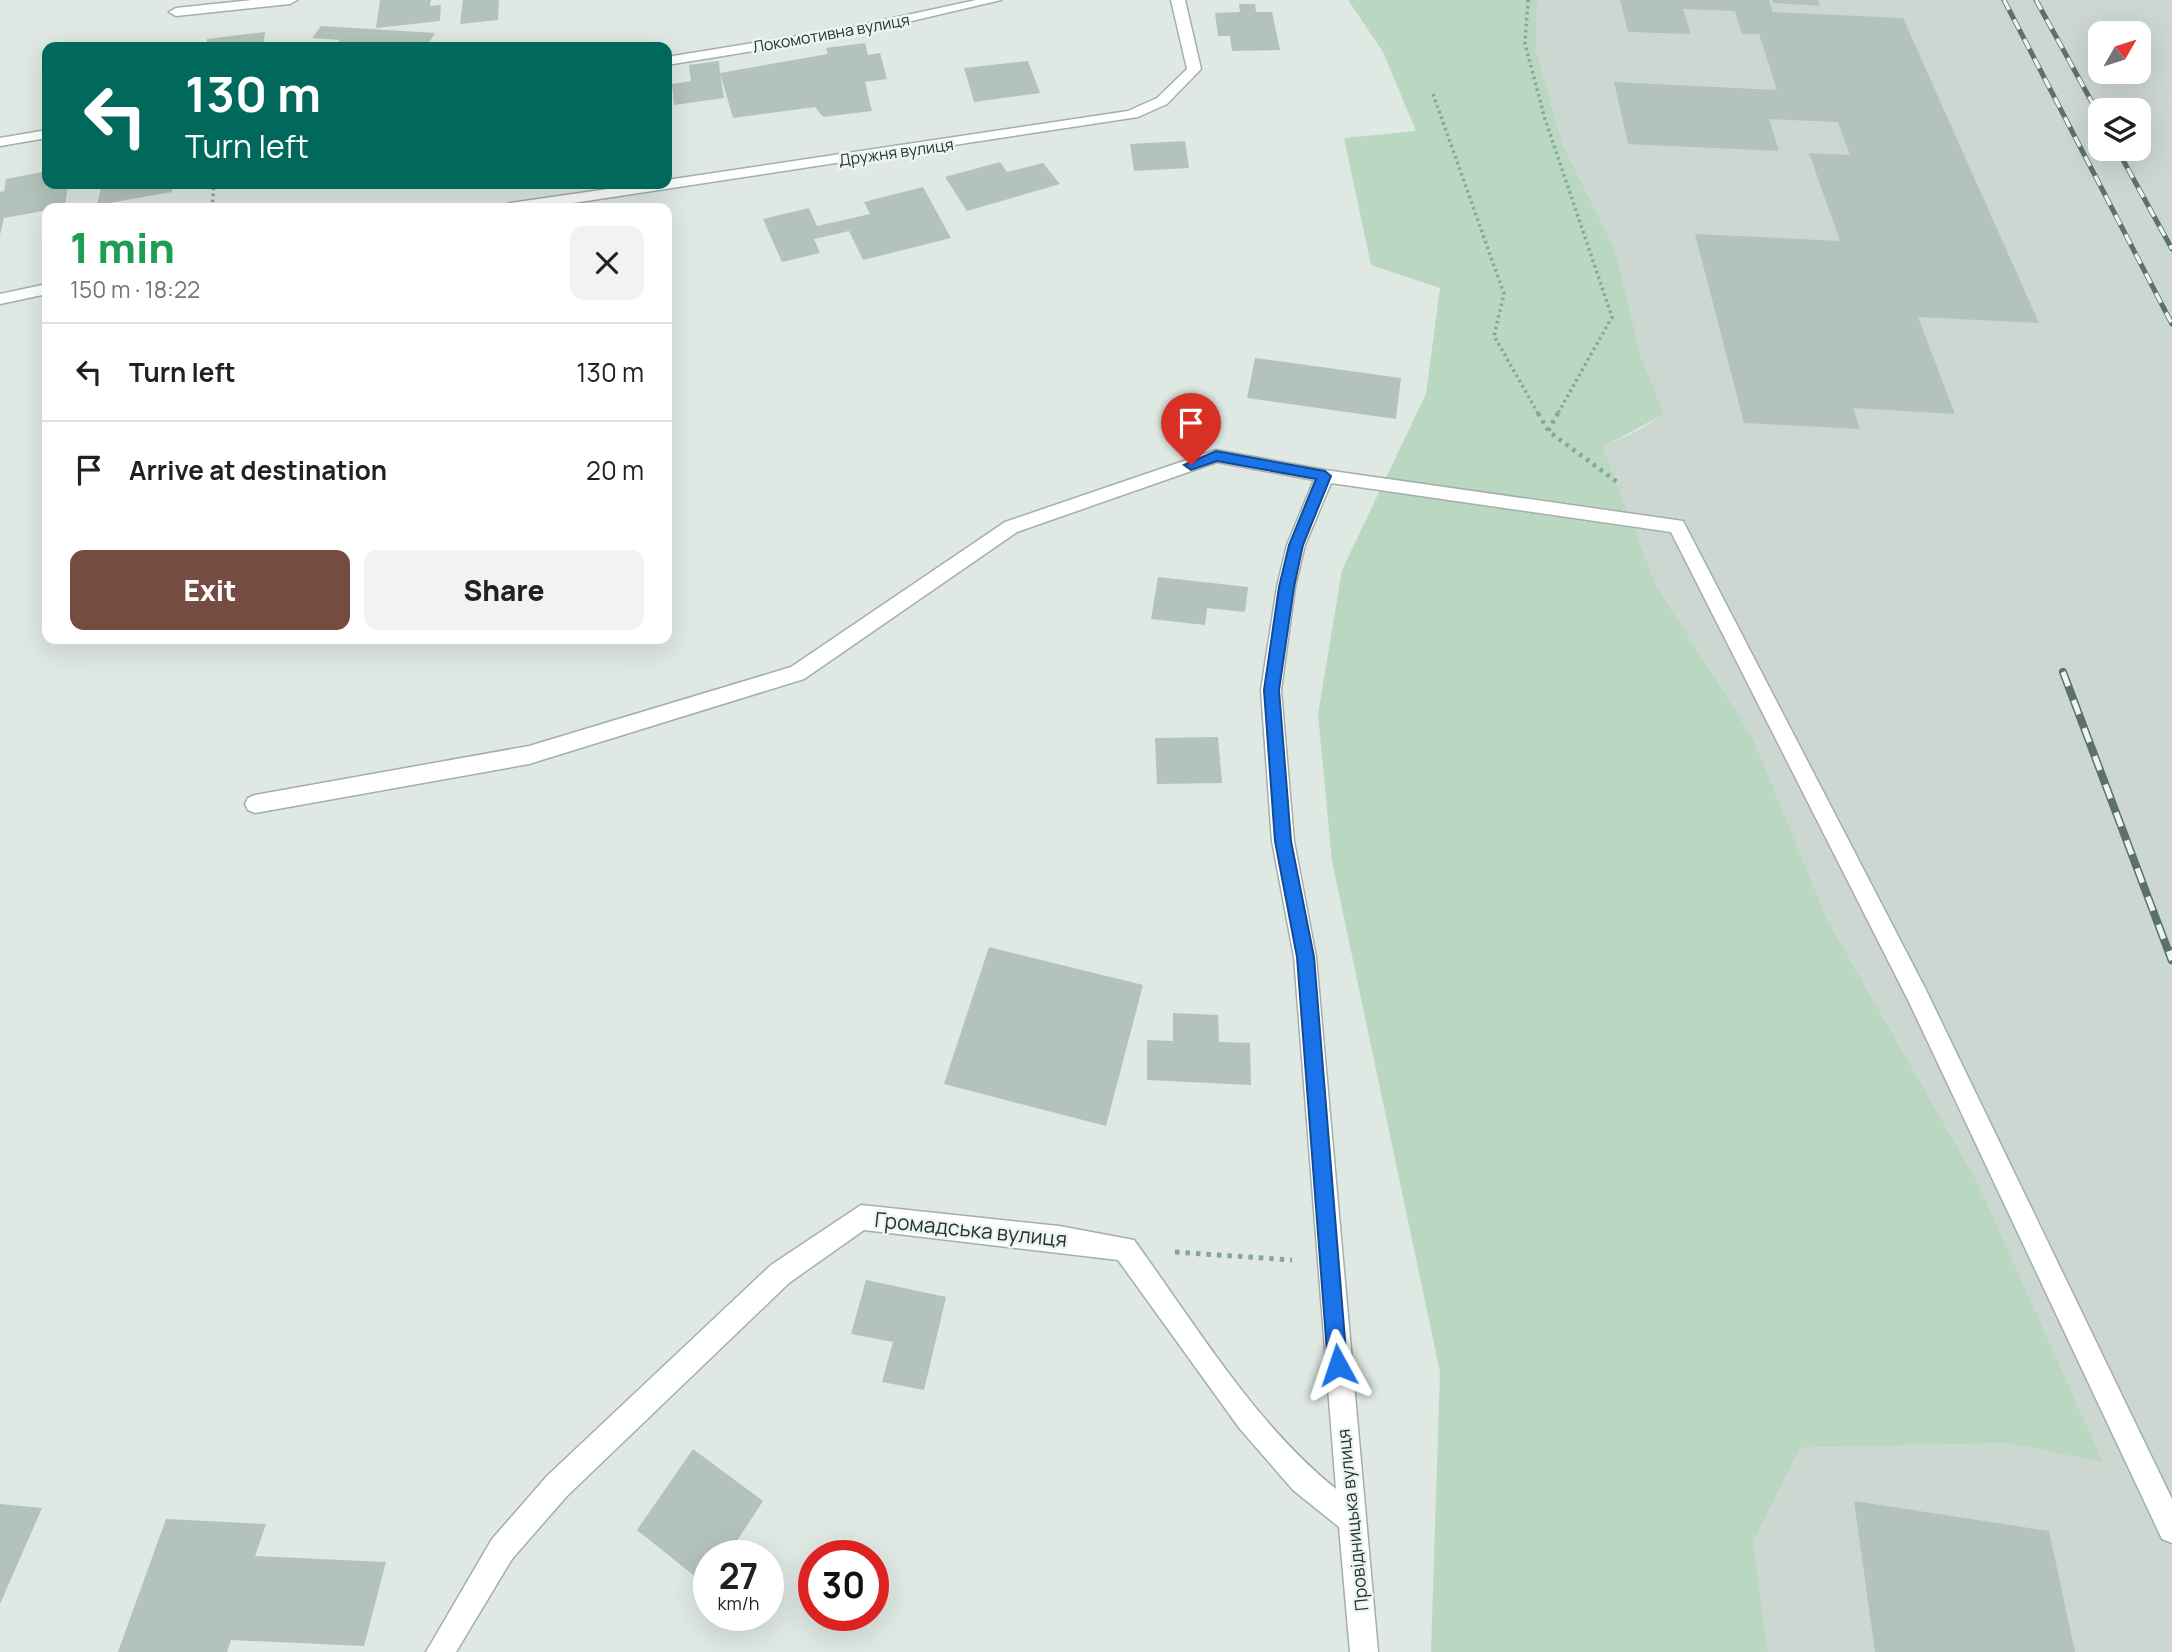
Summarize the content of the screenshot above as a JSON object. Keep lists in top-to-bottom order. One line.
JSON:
{"streets":{"street":["Локомотивна вулиця","Дружня вулиця","Громадська вулиця","Провідницька вулиця"]},"north":"top right","page":{"turn":["130 m","Turn left"],"heading":["1 min","150 m · 18:22"],"list":[{"name":"Turn left","value":"130 m"},{"name":"Arrive at destination","value":"20 m"}],"buttons":["Exit","Share"],"speed":"27 km/h","limit":"30"}}
